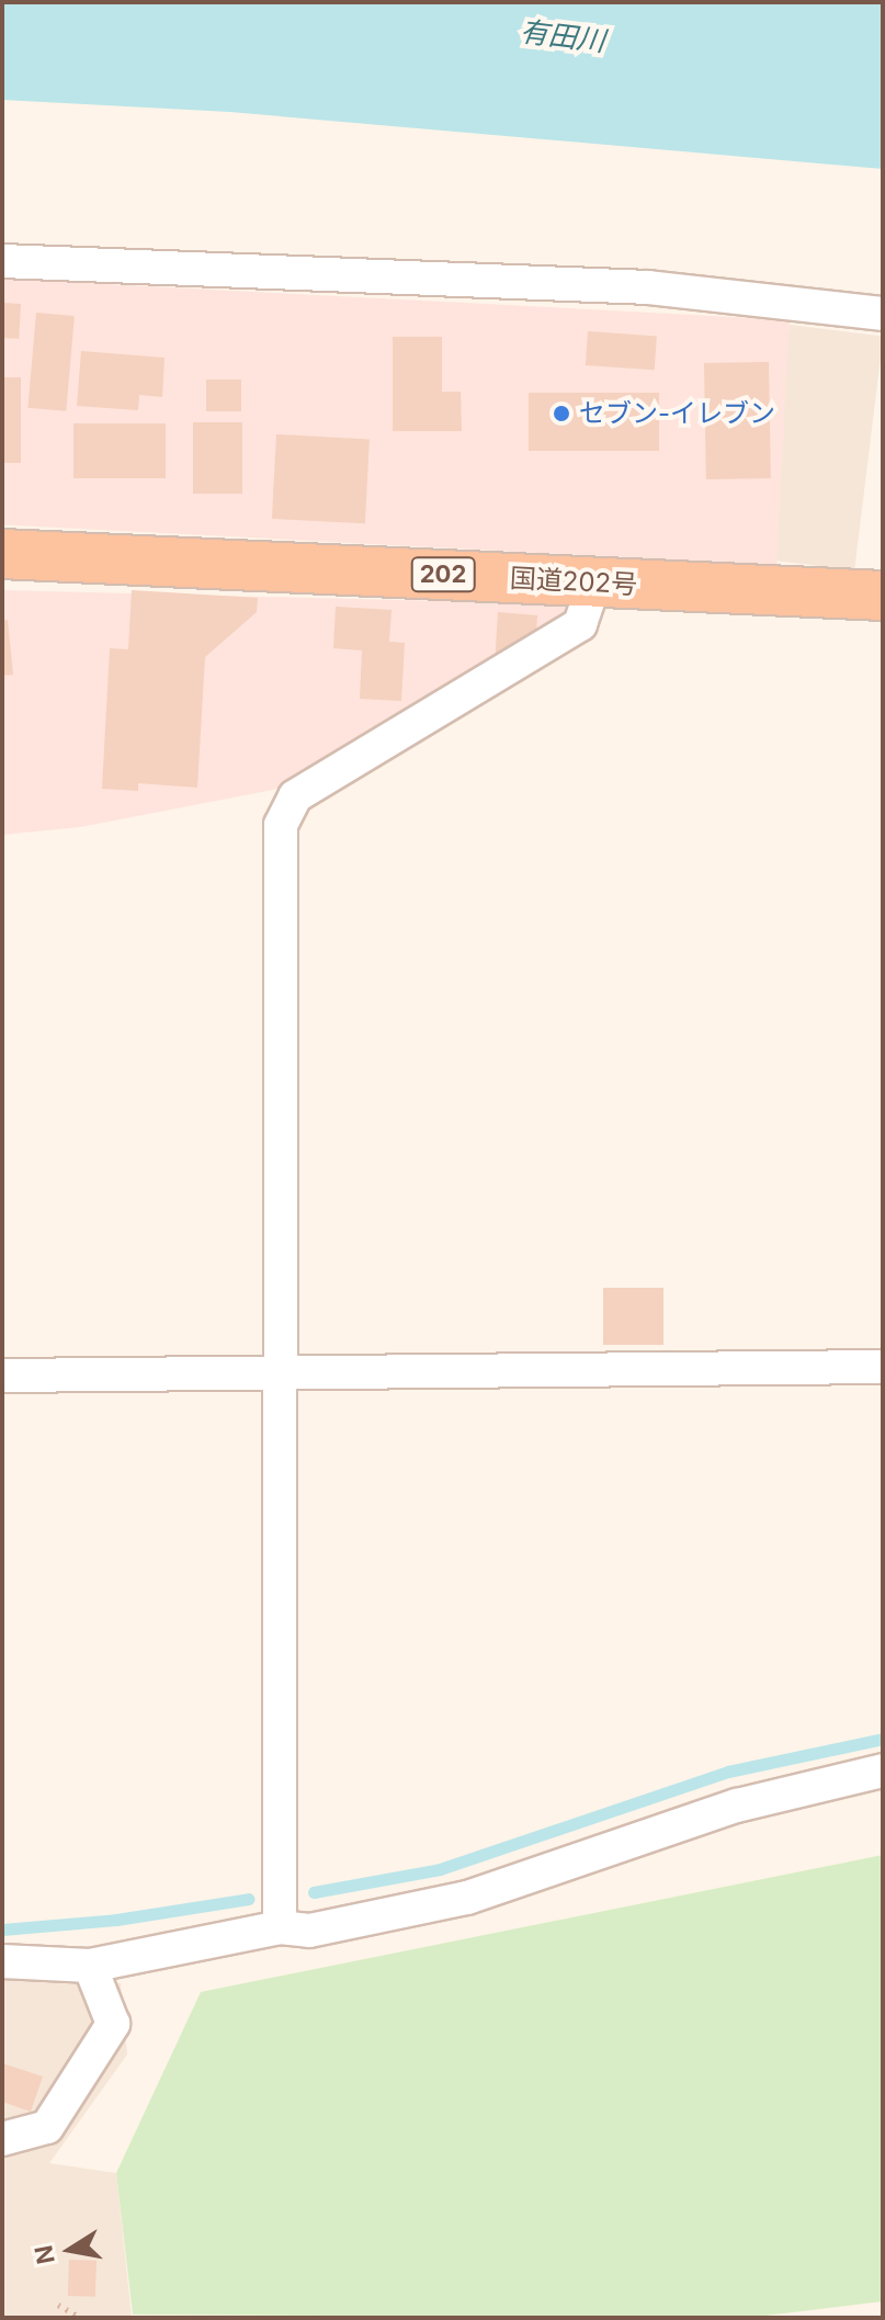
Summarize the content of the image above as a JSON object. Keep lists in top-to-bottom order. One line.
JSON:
{"streets":{"highway":["202","国道202号"]},"water":["有田川"],"places":["セブン-イレブン"],"north":"left"}
